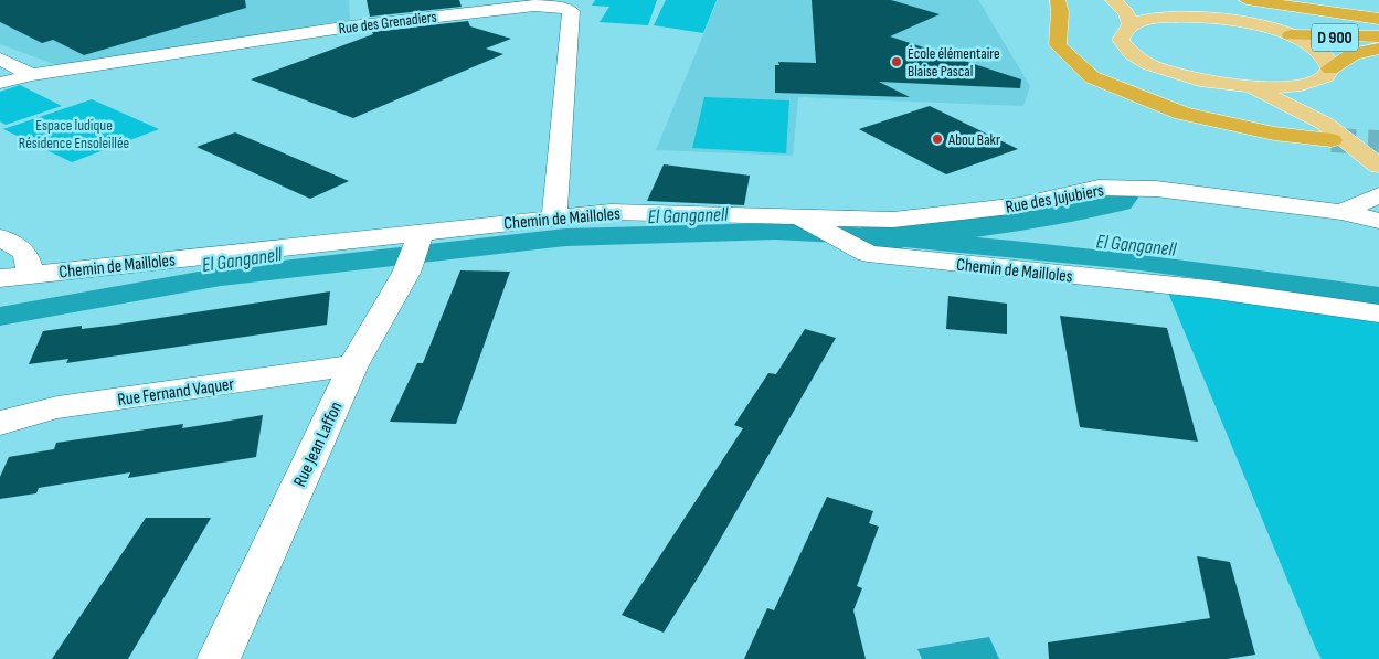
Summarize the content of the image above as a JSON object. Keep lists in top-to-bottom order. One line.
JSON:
{"streets":{"highway":["D 900"],"street":["Rue des Grenadiers","Rue des Jujubiers","Chemin de Mailloles","Rue Fernand Vaquer","Rue Jean Laffon"]},"crossings":[["Rue des Grenadiers","Chemin de Mailloles"],["Rue des Jujubiers","Chemin de Mailloles"],["Chemin de Mailloles","Rue Jean Laffon"],["Rue Fernand Vaquer","Rue Jean Laffon"]],"water":["El Ganganell"],"parks":["Espace ludique Résidence Ensoleillée"],"places":["École élémentaire Blaise Pascal","Abou Bakr"]}
